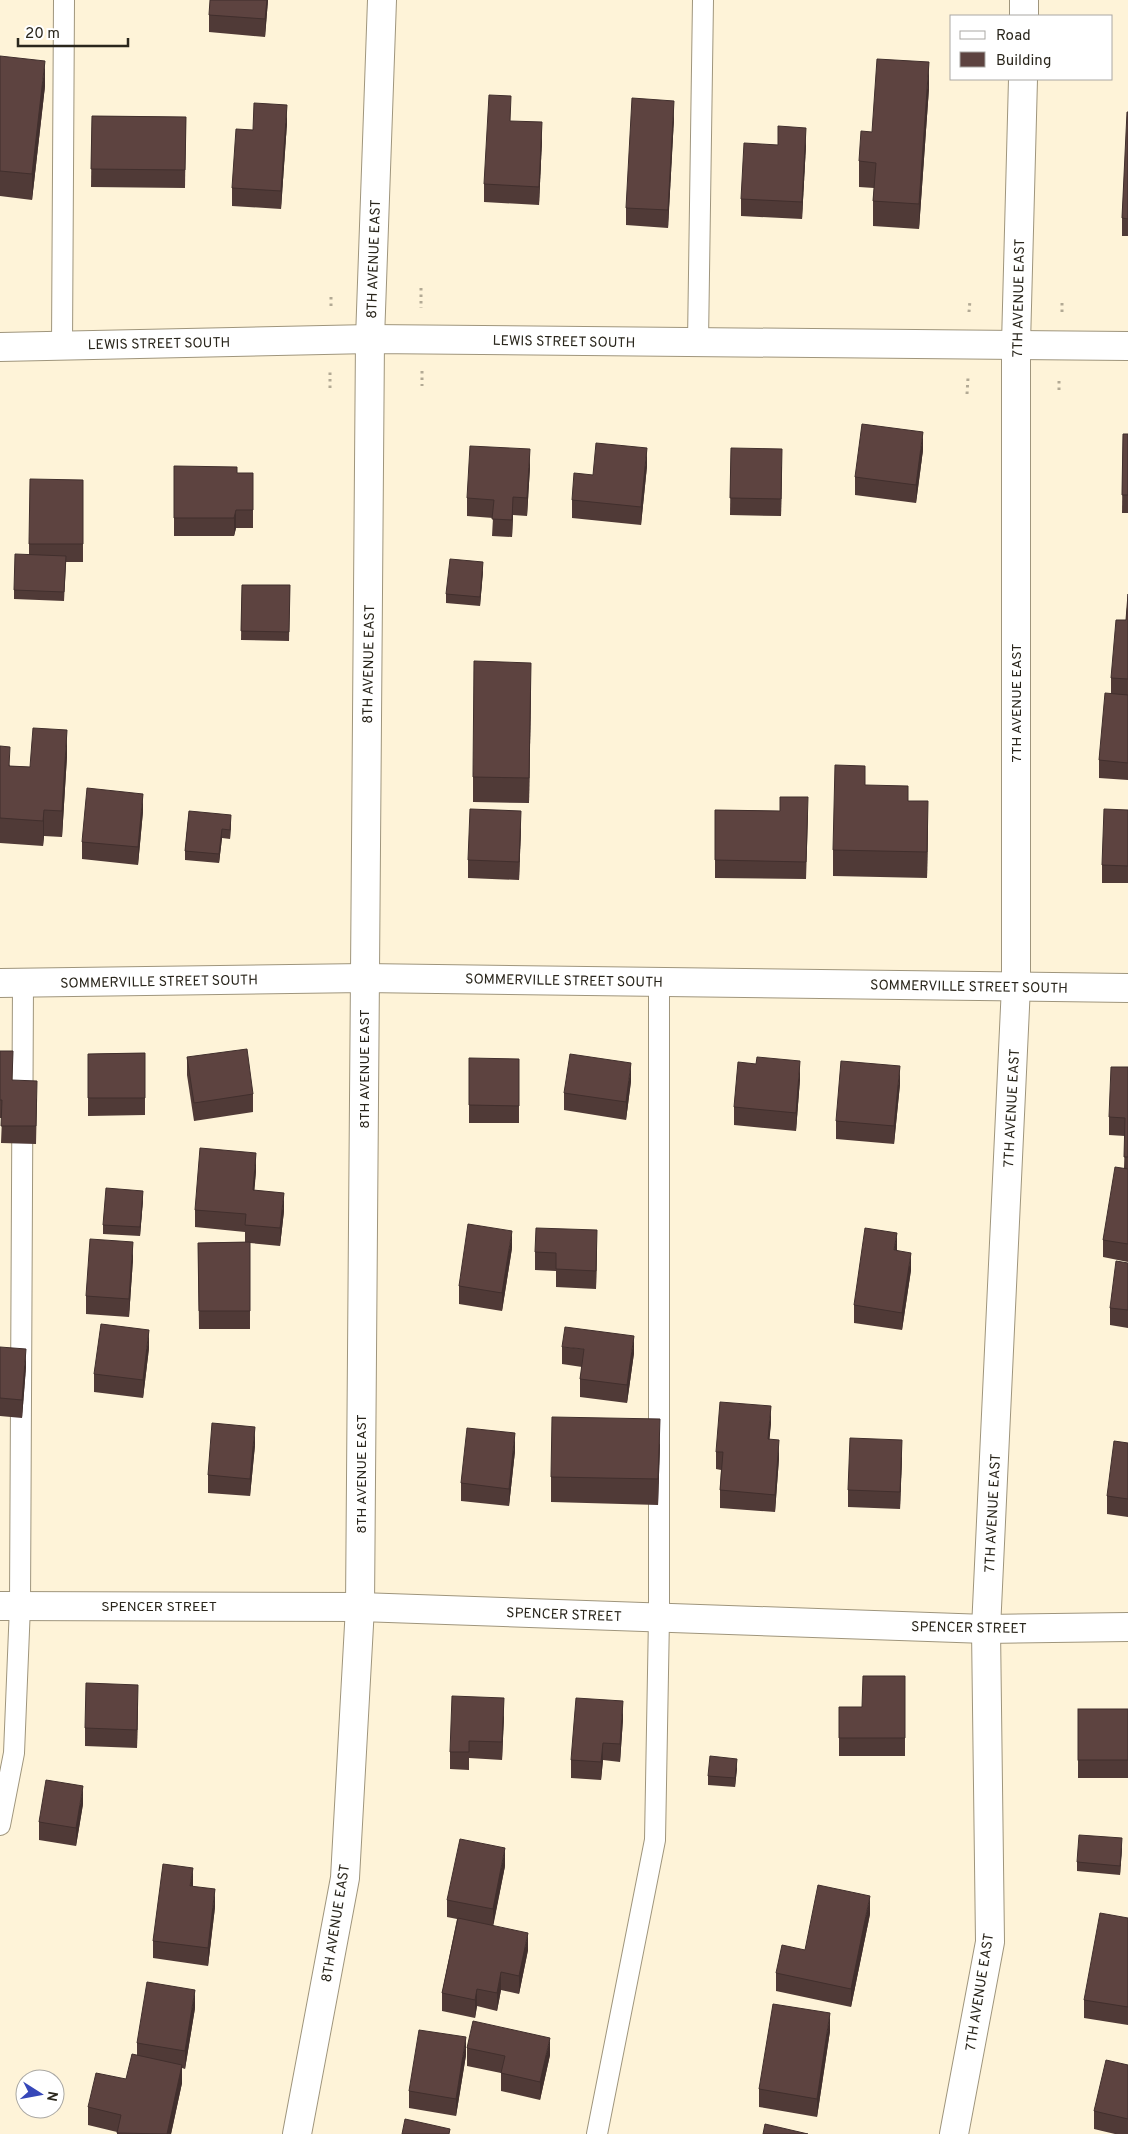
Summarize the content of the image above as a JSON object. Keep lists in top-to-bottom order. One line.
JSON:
{"streets":{"street":["8TH AVENUE EAST","7TH AVENUE EAST","LEWIS STREET SOUTH","SOMMERVILLE STREET SOUTH","SPENCER STREET"]},"crossings":[["8TH AVENUE EAST","LEWIS STREET SOUTH"],["8TH AVENUE EAST","SOMMERVILLE STREET SOUTH"],["8TH AVENUE EAST","SPENCER STREET"],["7TH AVENUE EAST","LEWIS STREET SOUTH"],["7TH AVENUE EAST","SOMMERVILLE STREET SOUTH"],["7TH AVENUE EAST","SPENCER STREET"]],"legend":["Road","Building"],"scale_bar":"20 m","north":"right"}
